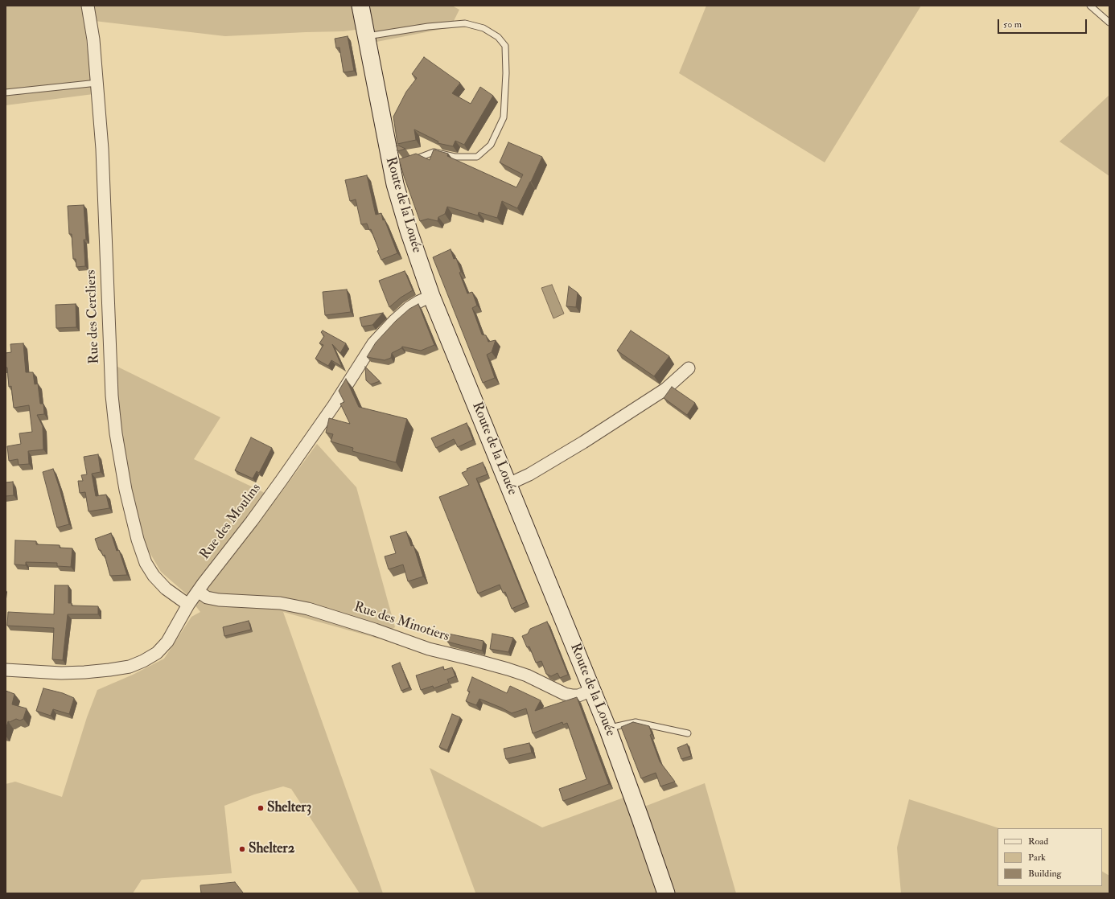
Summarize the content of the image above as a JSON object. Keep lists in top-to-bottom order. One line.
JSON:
{"streets":{"main road":["Route de la Louée"],"street":["Rue des Cercliers","Rue des Moulins","Rue des Minotiers"]},"crossings":[["Route de la Louée","Rue des Moulins"],["Route de la Louée","Rue des Minotiers"],["Rue des Cercliers","Rue des Moulins"],["Rue des Moulins","Rue des Minotiers"]],"places":["Shelter3","Shelter2"],"legend":["Road","Park","Building"],"scale_bar":"50 m"}
